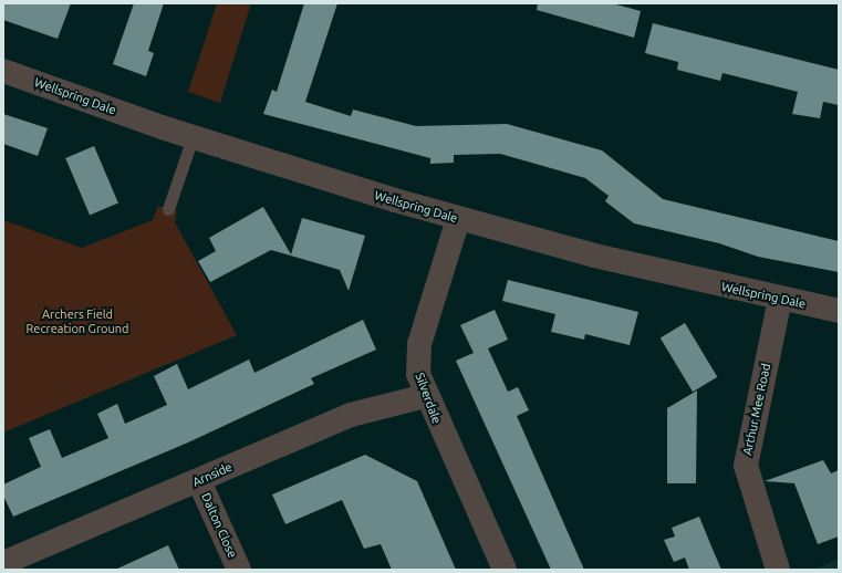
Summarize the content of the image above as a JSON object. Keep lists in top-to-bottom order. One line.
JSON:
{"streets":{"street":["Wellspring Dale","Silverdale","Arthur Mee Road","Arnside","Dalton Close"]},"crossings":[["Wellspring Dale","Silverdale"],["Wellspring Dale","Arthur Mee Road"],["Silverdale","Arnside"],["Arnside","Dalton Close"]],"parks":["Archers Field Recreation Ground"]}
